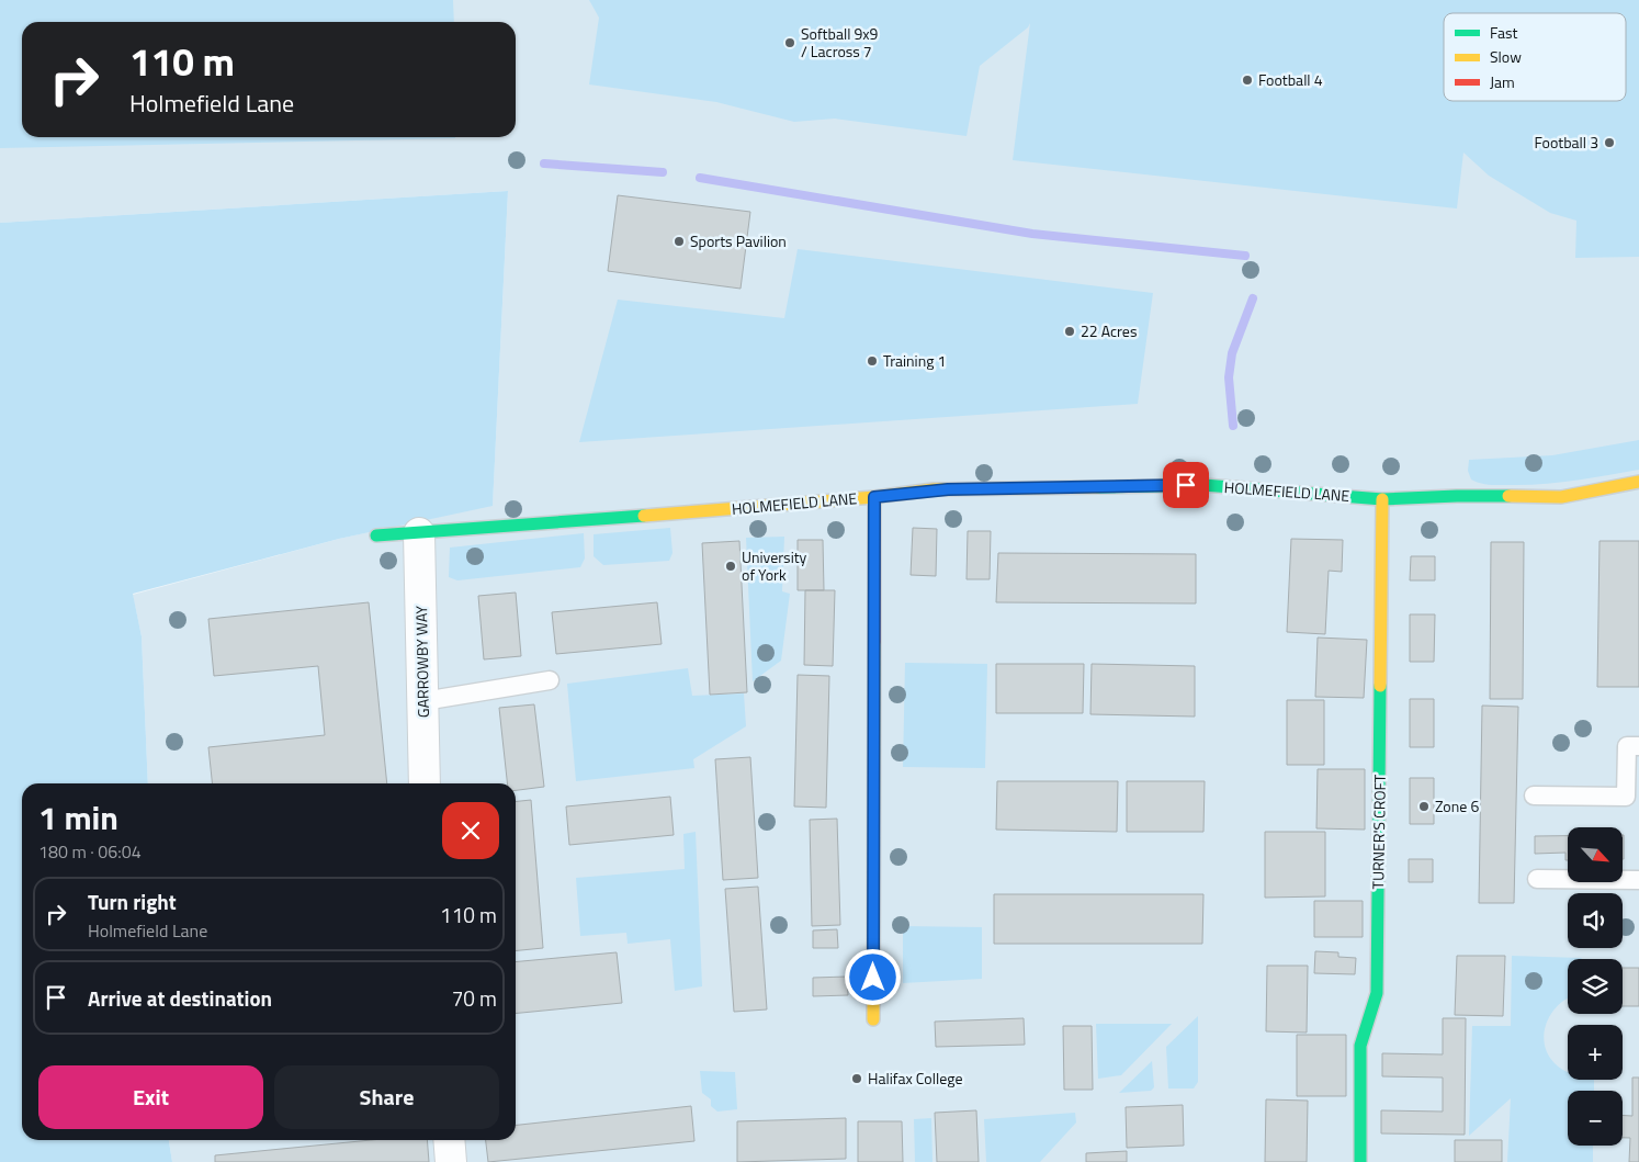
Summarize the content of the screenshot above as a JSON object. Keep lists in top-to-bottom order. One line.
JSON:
{"streets":{"street":["HOLMEFIELD LANE","GARROWBY WAY","TURNER'S CROFT"]},"crossings":[["HOLMEFIELD LANE","GARROWBY WAY"],["HOLMEFIELD LANE","TURNER'S CROFT"]],"places":["Softball 9x9 / Lacross 7","Football 4","Football 3","Sports Pavilion","22 Acres","Training 1","University of York","Zone 6","Halifax College"],"legend":["Fast","Slow","Jam"],"north":"bottom right","page":{"turn":["110 m","Holmefield Lane"],"heading":["1 min","180 m · 06:04"],"map_buttons":["+","−"],"list":[{"name":"Turn right","note":"Holmefield Lane","value":"110 m"},{"name":"Arrive at destination","value":"70 m"}],"buttons":["Exit","Share"]}}
